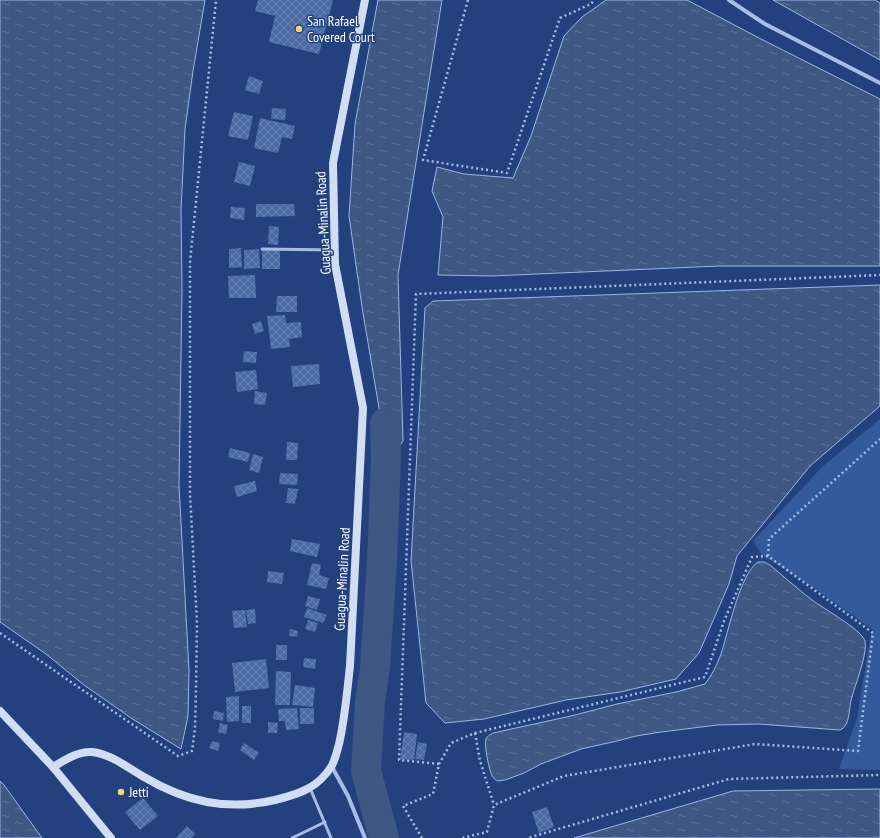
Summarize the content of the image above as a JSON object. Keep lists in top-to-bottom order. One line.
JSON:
{"streets":{"main road":["Guagua-Minalin Road"]},"places":["San Rafael Covered Court","Jetti"]}
